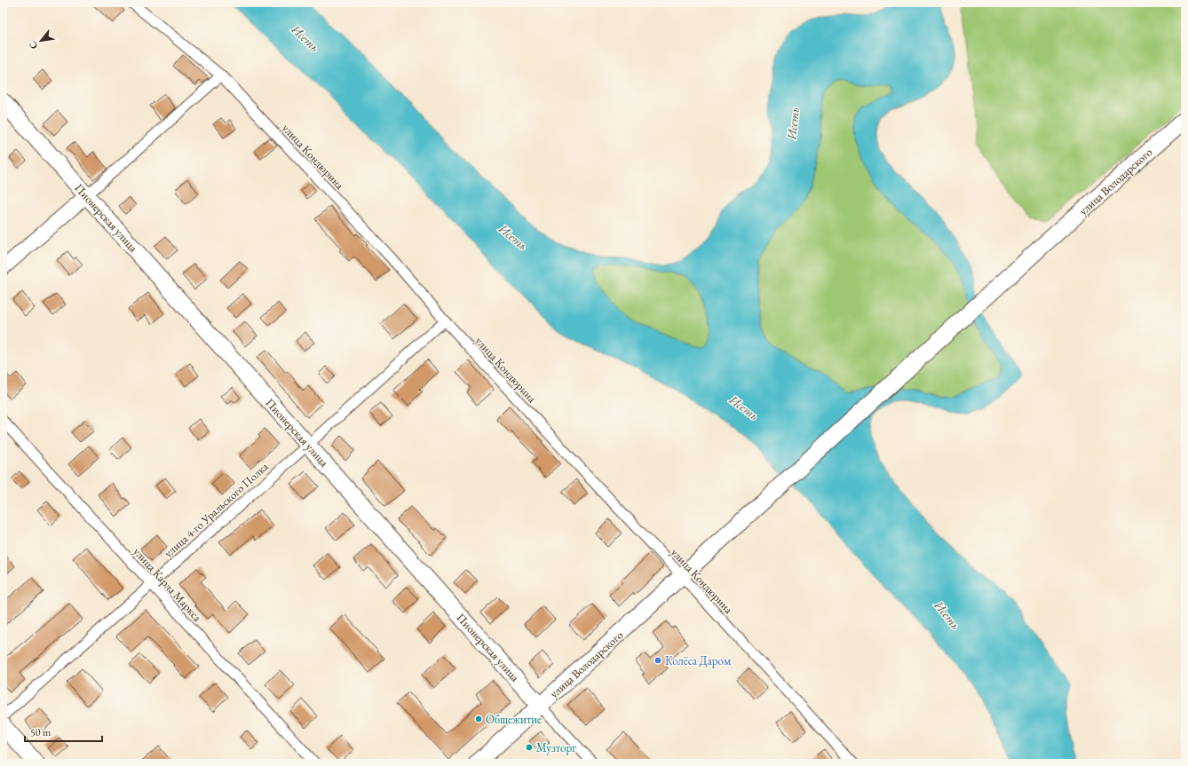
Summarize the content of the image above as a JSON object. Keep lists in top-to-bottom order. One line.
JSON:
{"streets":{"main road":["улица Володарского","Пионерская улица"],"street":["улица Кондюрина","улица 4-го Уральского Полка","улица Карла Маркса"]},"crossings":[["улица Кондюрина","улица Володарского"],["улица Кондюрина","улица 4-го Уральского Полка"],["улица Володарского","Пионерская улица"],["Пионерская улица","улица 4-го Уральского Полка"],["улица 4-го Уральского Полка","улица Карла Маркса"]],"water":["Исеть"],"places":["Колёса Даром","Общежитие","Музторг"],"scale_bar":"50 m","north":"bottom left"}
